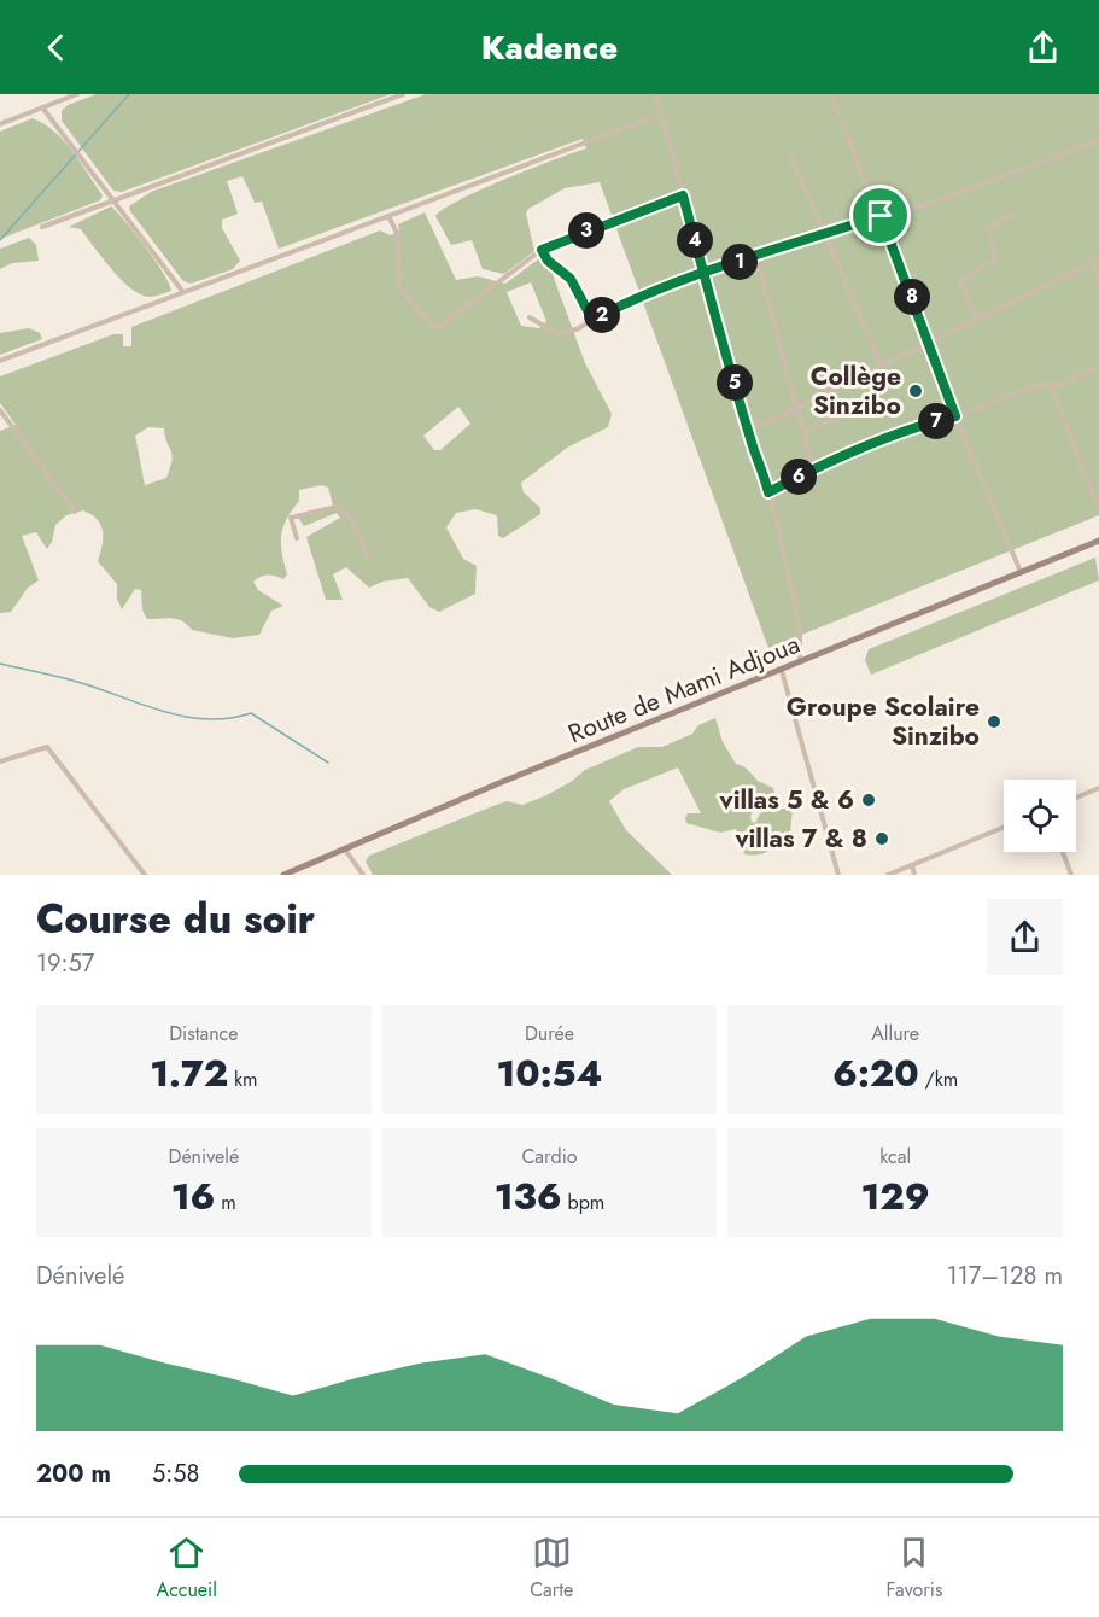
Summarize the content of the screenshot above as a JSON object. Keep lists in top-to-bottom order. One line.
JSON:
{"streets":{"street":["Route de Mami Adjoua"]},"places":["Collège Sinzibo","Groupe Scolaire Sinzibo","villas 5 & 6","villas 7 & 8"],"page":{"header":"Kadence","pins":["3","4","1","8","2","5","7","6"],"heading":["Course du soir","19:57"],"stats":[["Distance","1.72 km"],["Durée","10:54"],["Allure","6:20 /km"],["Dénivelé","16 m"],["Cardio","136 bpm"],["kcal","129"]],"chart":["Dénivelé","117–128 m"],"list":[{"name":"200 m","note":"5:58"}],"tabs":["Accueil","Carte","Favoris"]}}
